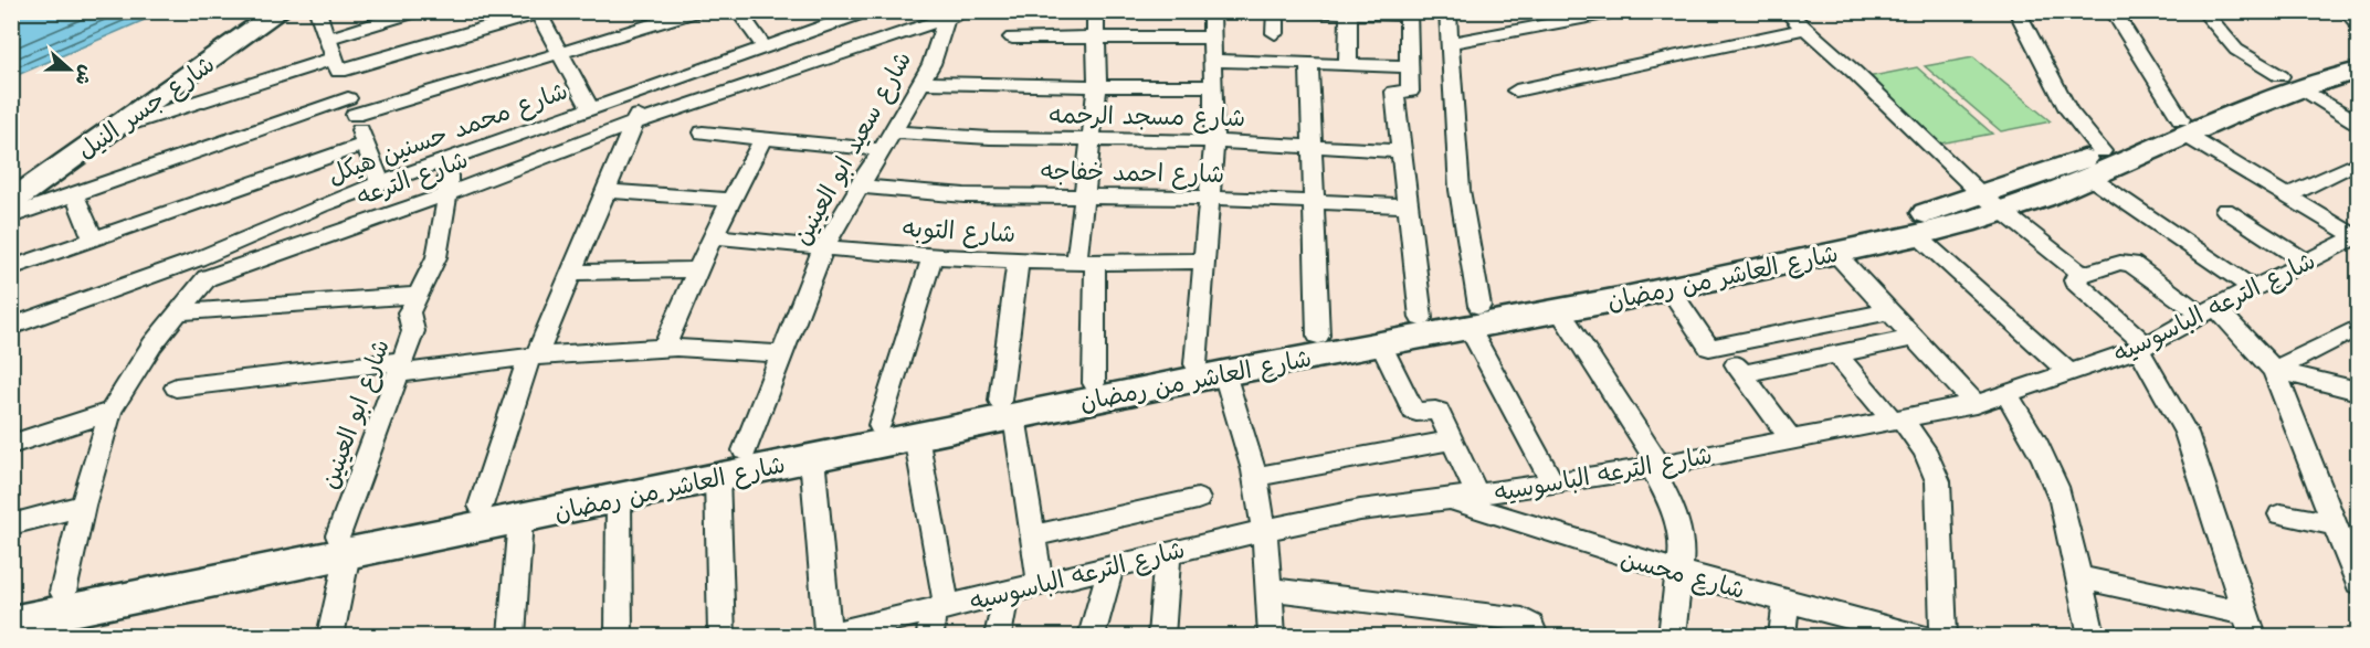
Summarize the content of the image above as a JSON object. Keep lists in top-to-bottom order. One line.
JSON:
{"streets":{"main road":["شارع جسر النيل","شارع العاشر من رمضان"],"street":["شارع مسجد الرحمه","شارع محمد حسنين هيكل","شارع سعيد ابو العينين","شارع احمد خفاجه","شارع الترعه","شارع التوبه","شارع الترعه الباسوسيه","شارع ابو العينين","شارع محسن"]},"crossings":[["شارع مسجد الرحمه","شارع سعيد ابو العينين"],["شارع محمد حسنين هيكل","شارع ابو العينين"],["شارع سعيد ابو العينين","شارع احمد خفاجه"],["شارع سعيد ابو العينين","شارع الترعه"],["شارع سعيد ابو العينين","شارع التوبه"],["شارع سعيد ابو العينين","شارع العاشر من رمضان"],["شارع الترعه","شارع العاشر من رمضان"],["شارع الترعه","شارع ابو العينين"],["شارع العاشر من رمضان","شارع ابو العينين"],["شارع الترعه الباسوسيه","شارع محسن"]],"north":"right"}
